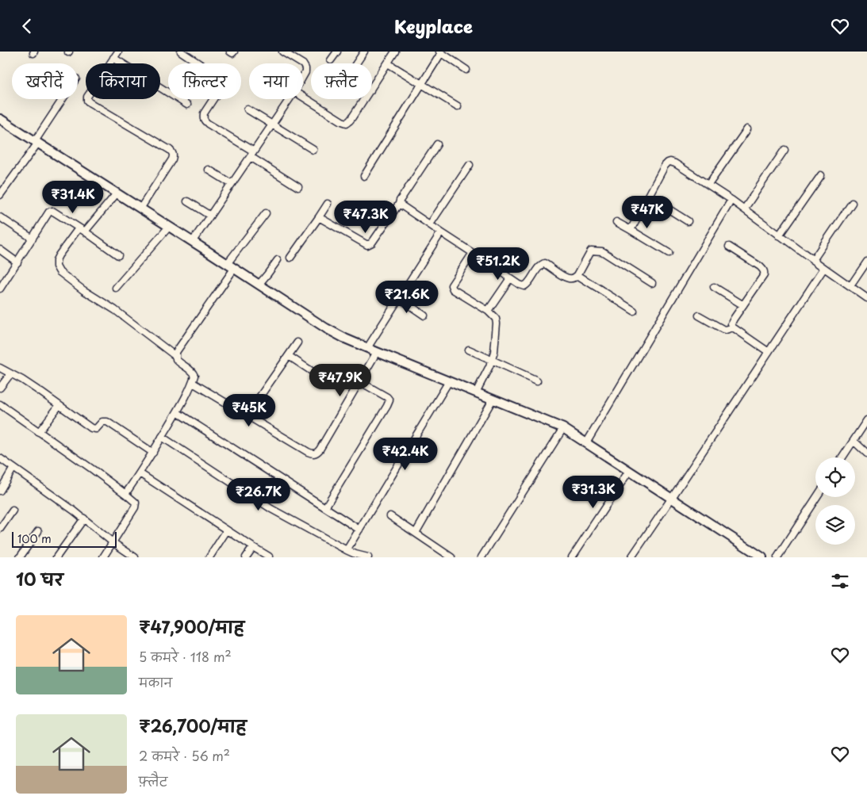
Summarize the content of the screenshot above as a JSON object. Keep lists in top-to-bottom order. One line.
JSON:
{"scale_bar":"100 m","page":{"header":"Keyplace","chip":["खरीदें","किराया","फ़िल्टर","नया","फ़्लैट"],"price":["₹31.4K","₹47K","₹47.3K","₹51.2K","₹21.6K","₹47.9K","₹45K","₹42.4K","₹31.3K","₹26.7K"],"scale":"100 m","heading":"10 घर","list":[{"name":"₹47,900/माह","note":"5 कमरे · 118 m² · मकान"},{"name":"₹26,700/माह","note":"2 कमरे · 56 m² · फ़्लैट"}]}}
